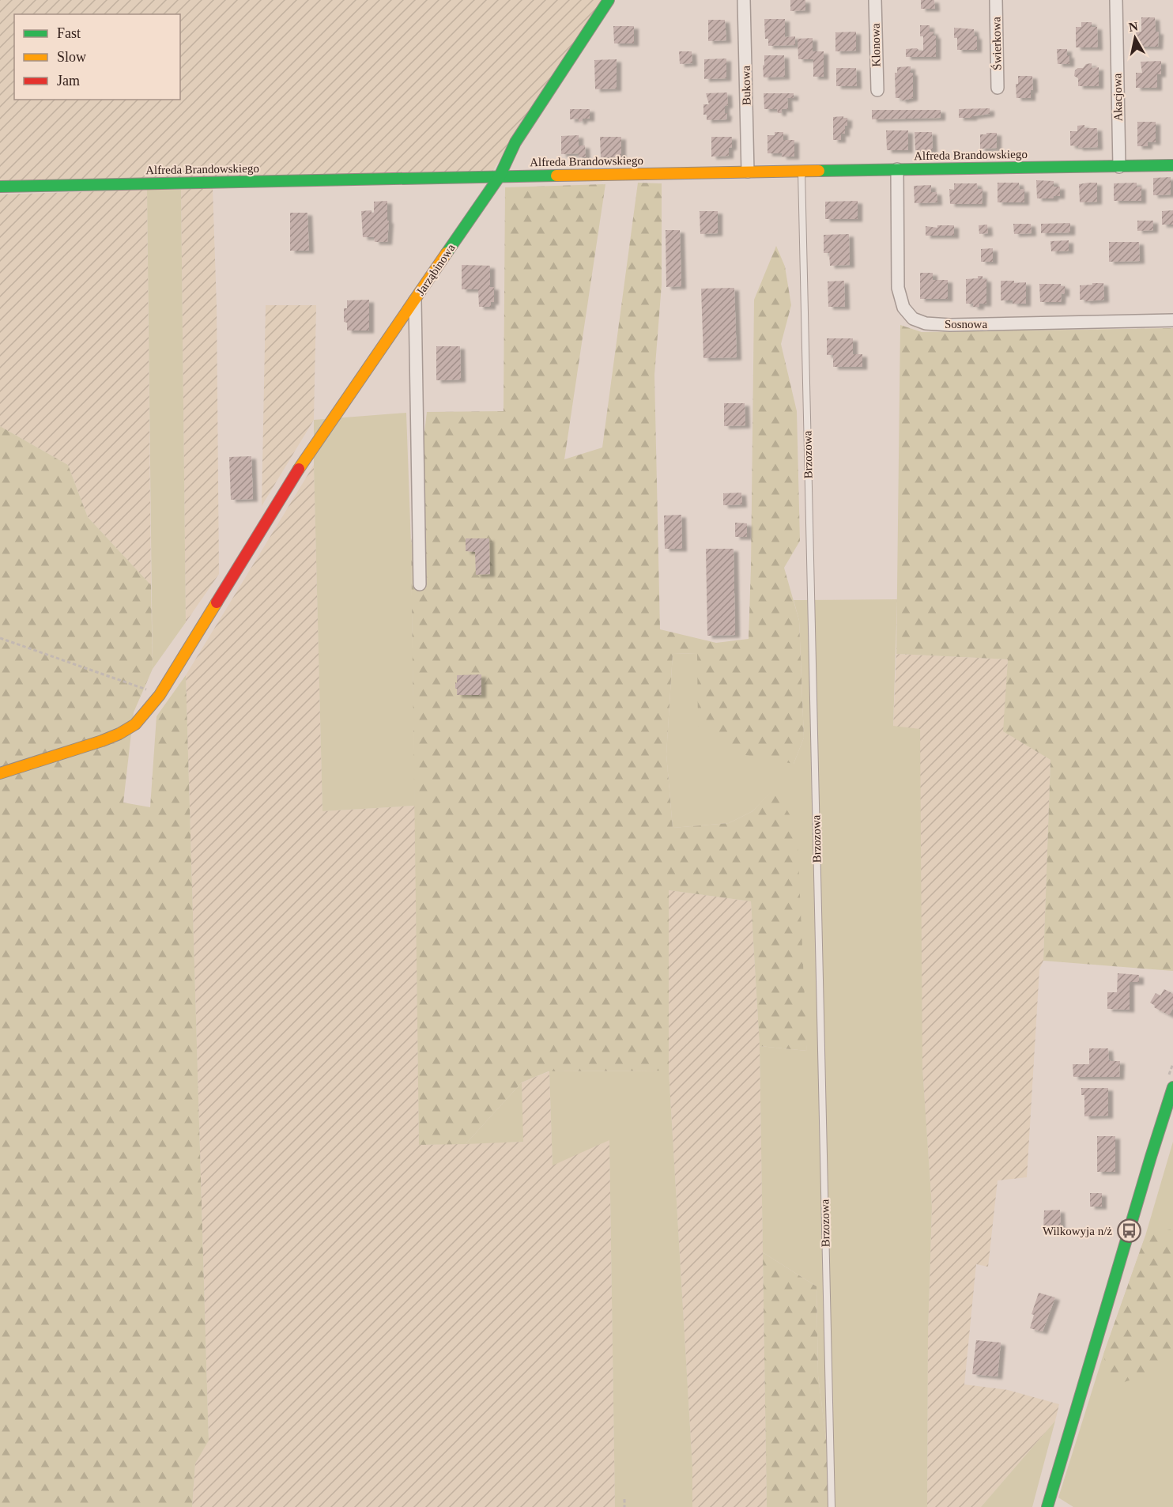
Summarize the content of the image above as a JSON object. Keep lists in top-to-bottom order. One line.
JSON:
{"streets":{"street":["Świerkowa","Klonowa","Bukowa","Akacjowa","Alfreda Brandowskiego","Jarząbinowa","Sosnowa"],"lane":["Brzozowa"]},"crossings":[["Bukowa","Alfreda Brandowskiego"],["Akacjowa","Alfreda Brandowskiego"],["Alfreda Brandowskiego","Jarząbinowa"],["Alfreda Brandowskiego","Sosnowa"],["Alfreda Brandowskiego","Brzozowa"]],"places":{"bus stop":["Wilkowyja n/ż"]},"legend":["Fast","Slow","Jam"],"north":"top"}
